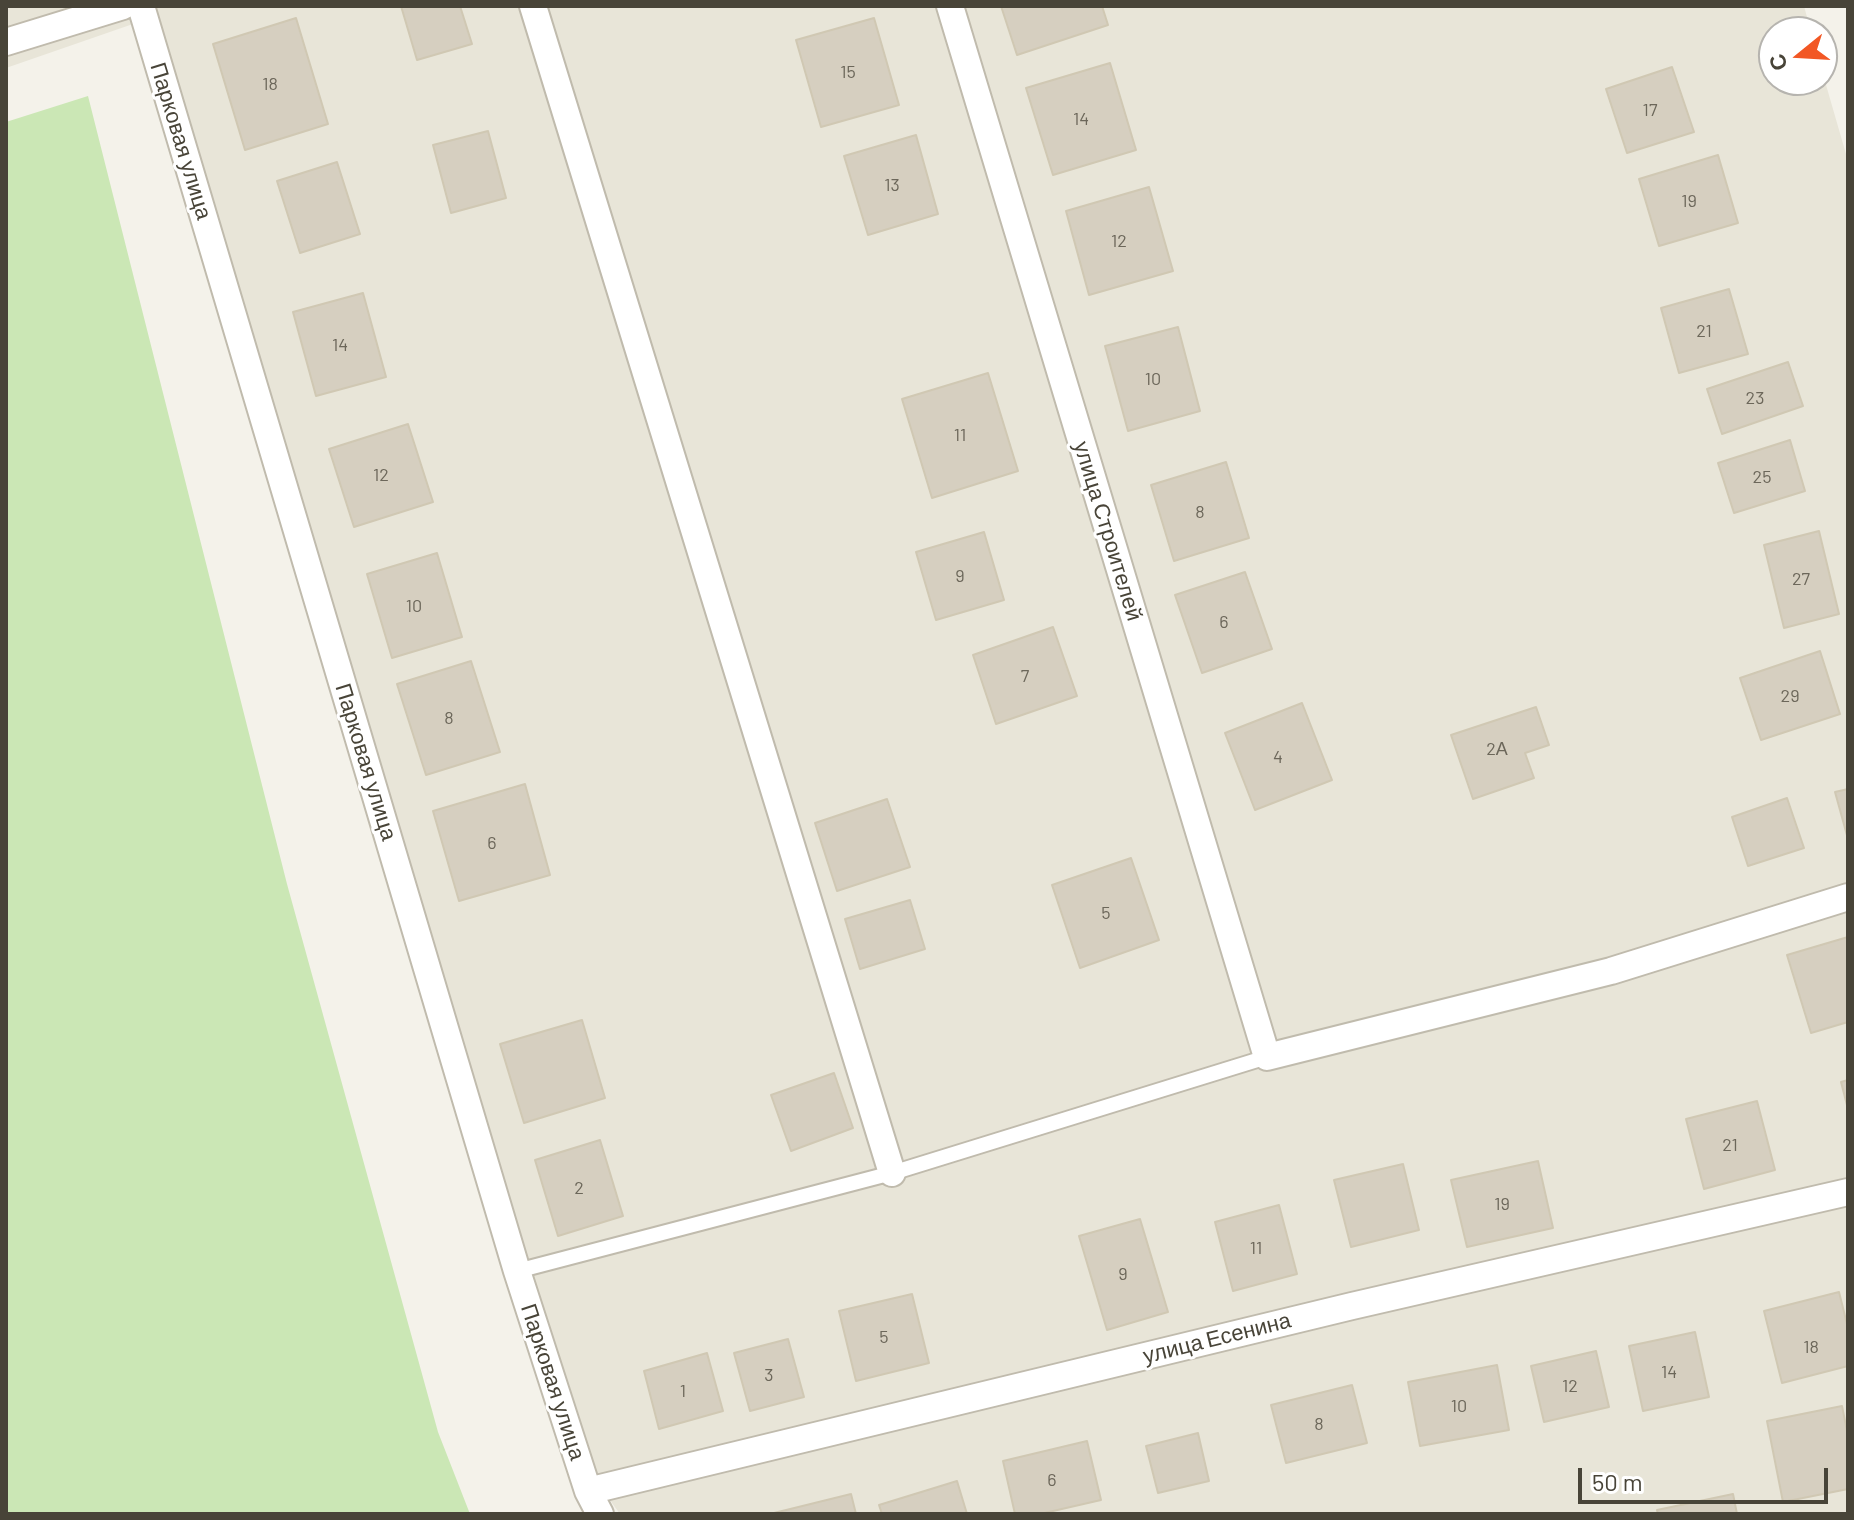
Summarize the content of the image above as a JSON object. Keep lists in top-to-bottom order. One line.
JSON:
{"streets":{"street":["Парковая улица","улица Строителей","улица Есенина"]},"crossings":[["Парковая улица","улица Есенина"]],"house_numbers":["15","18","17","14","13","19","12","21","14","10","23","11","12","25","8","9","27","10","6","7","29","8","2А","4","6","5","21","2","19","11","9","5","18","14","3","12","1","10","8","6"],"scale_bar":"50 m","north":"left"}
